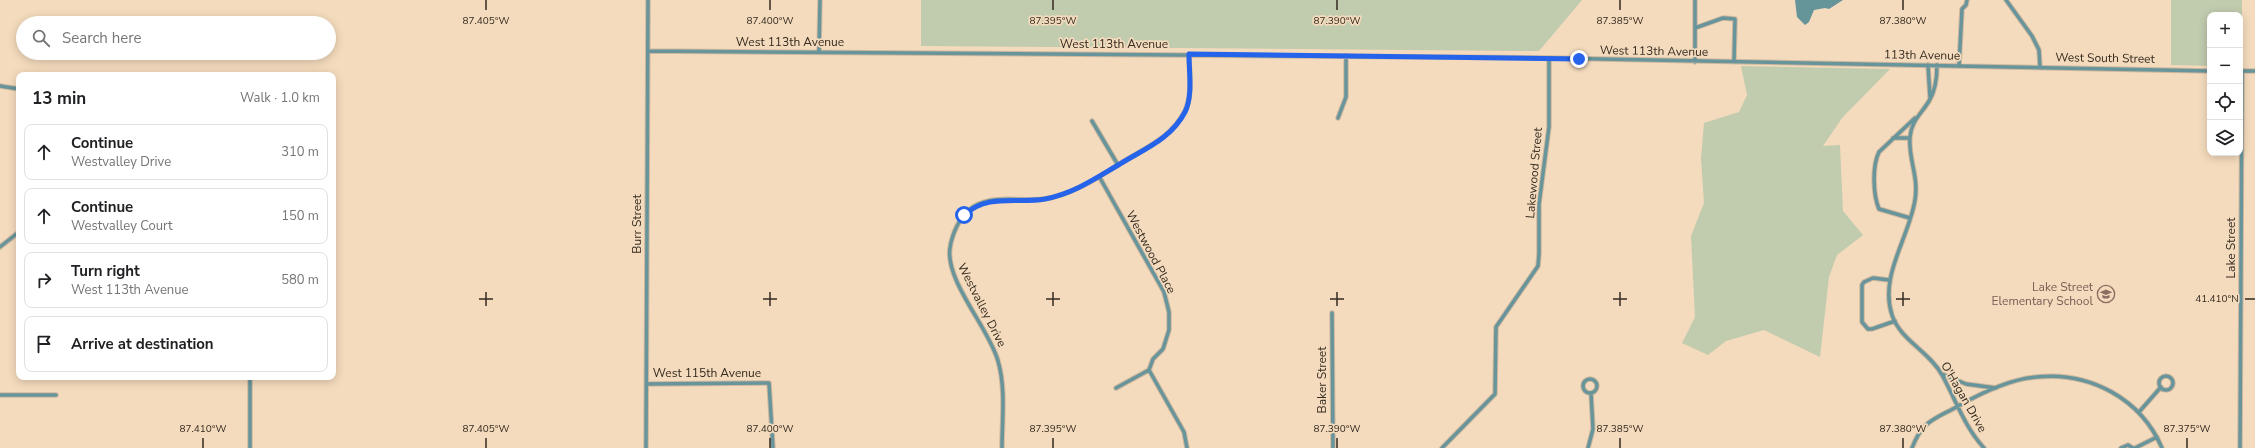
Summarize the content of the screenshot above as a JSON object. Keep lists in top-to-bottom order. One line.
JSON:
{"streets":{"street":["West 113th Avenue","113th Avenue","West South Street","Lakewood Street","Burr Street","Lake Street","Westwood Place","Westvalley Drive","West 115th Avenue","Baker Street","O'Hagan Drive"]},"crossings":[["West 113th Avenue","113th Avenue"],["West 113th Avenue","Lakewood Street"],["West 113th Avenue","Burr Street"],["West 113th Avenue","Westvalley Drive"],["113th Avenue","West South Street"],["113th Avenue","O'Hagan Drive"],["Burr Street","West 115th Avenue"],["Westwood Place","Westvalley Drive"]],"places":{"school or university":["Lake Street Elementary School"]},"page":{"map_buttons":["+","−"],"search":"Search here","heading":["13 min","Walk · 1.0 km"],"list":[["Continue","Westvalley Drive","310 m"],["Continue","Westvalley Court","150 m"],["Turn right","West 113th Avenue","580 m"],"Arrive at destination"]},"coordinates":["87.405°W","87.400°W","87.395°W","87.390°W","87.385°W","87.380°W","41.410°N","87.410°W","87.375°W"]}
